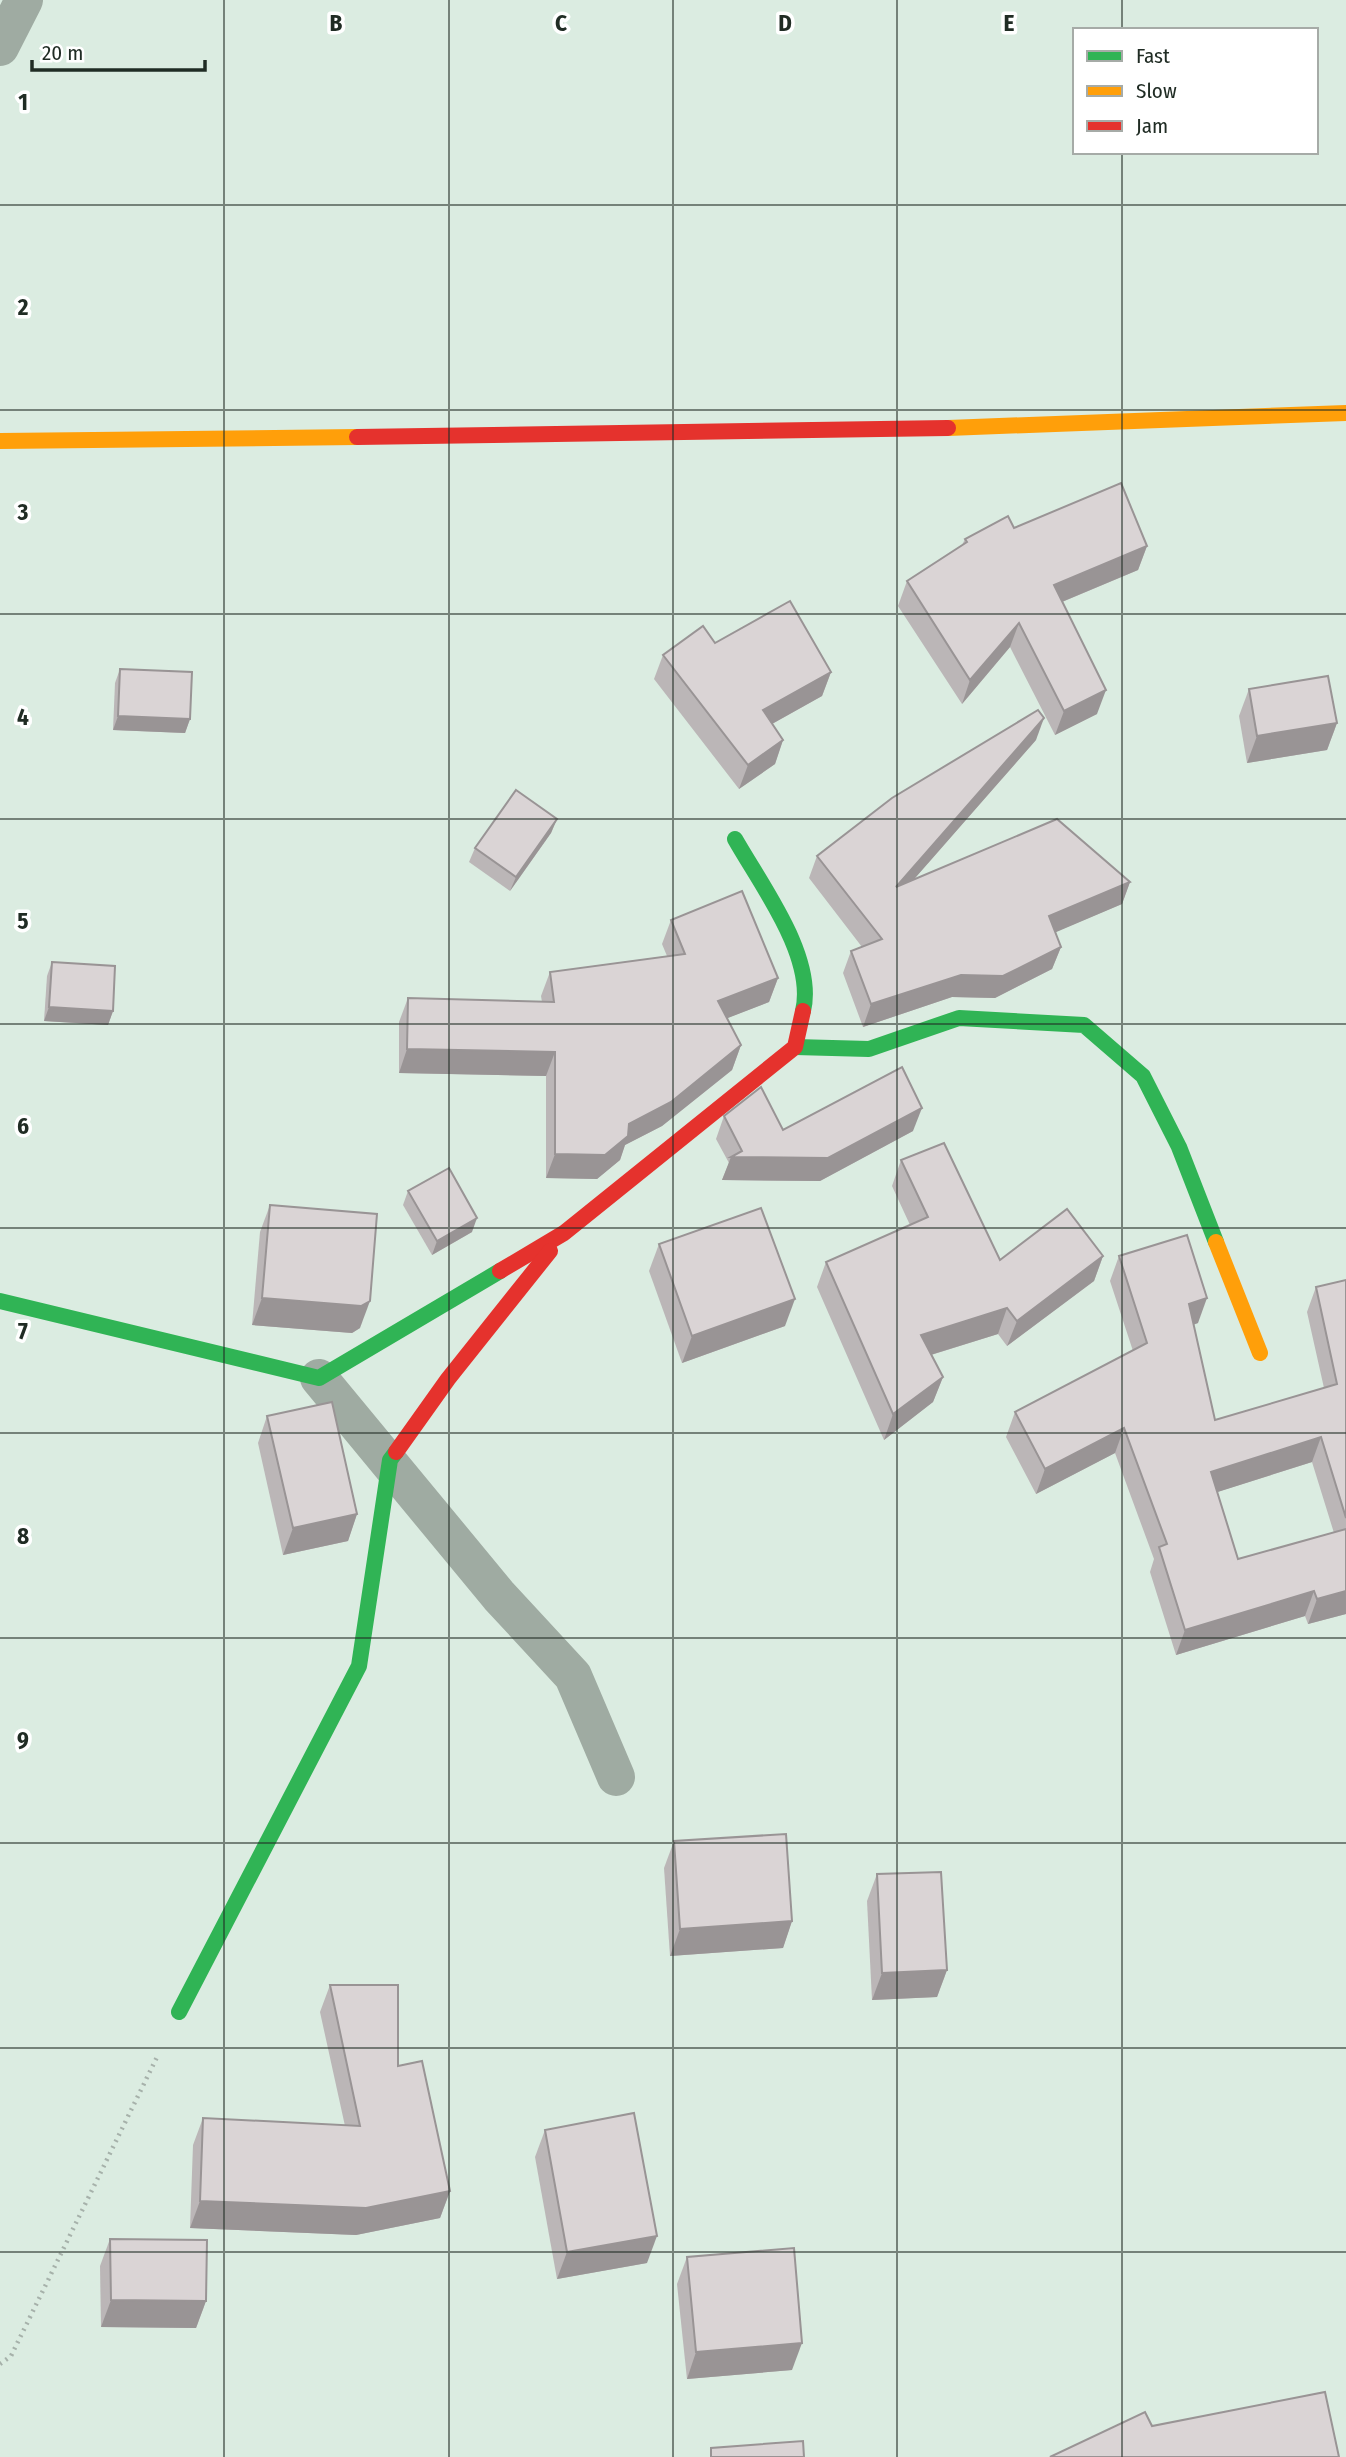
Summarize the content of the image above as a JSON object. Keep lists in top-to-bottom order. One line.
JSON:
{"legend":["Fast","Slow","Jam"],"scale_bar":"20 m","grid":{"columns":["B","C","D","E"],"rows":["1","2","3","4","5","6","7","8","9"]}}
